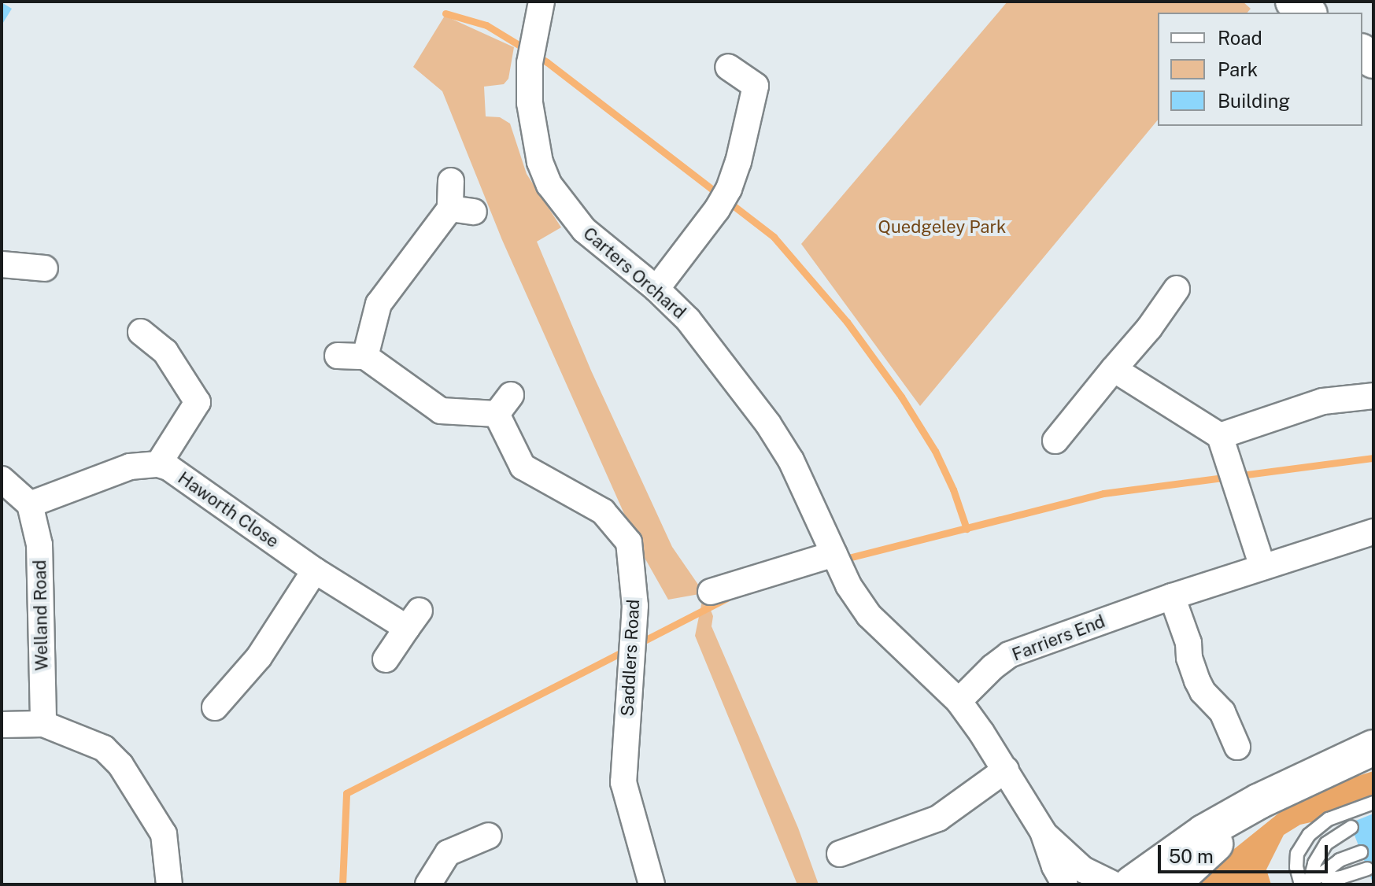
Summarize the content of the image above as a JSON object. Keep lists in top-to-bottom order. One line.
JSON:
{"streets":{"street":["Carters Orchard","Haworth Close","Welland Road","Farriers End","Saddlers Road"]},"crossings":[["Carters Orchard","Farriers End"],["Haworth Close","Welland Road"]],"parks":["Quedgeley Park"],"legend":["Road","Park","Building"],"scale_bar":"50 m"}
